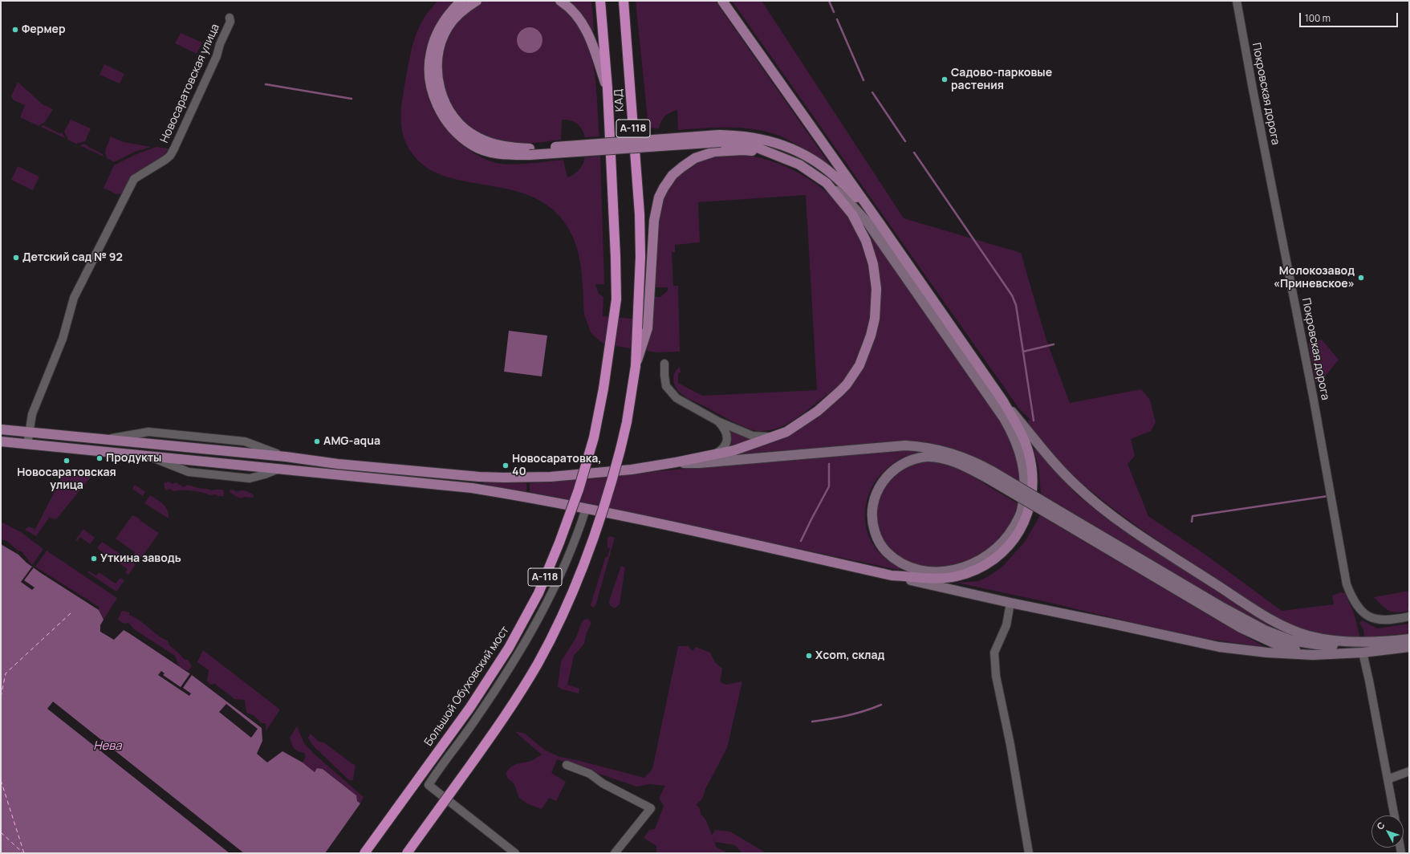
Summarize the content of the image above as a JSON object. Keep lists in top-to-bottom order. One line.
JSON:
{"streets":{"highway":["КАД","А-118","Большой Обуховский мост"],"street":["Новосаратовская улица","Покровская дорога"]},"crossings":[["КАД","А-118"],["КАД","Большой Обуховский мост"]],"water":["Нева"],"places":["Фермер","Садово-парковые растения","Детский сад № 92","Молокозавод «Приневское»","AMG-aqua","Продукты","Новосаратовская улица","Новосаратовка, 40","Уткина заводь","Xсom, склад"],"scale_bar":"100 m","north":"top left"}
